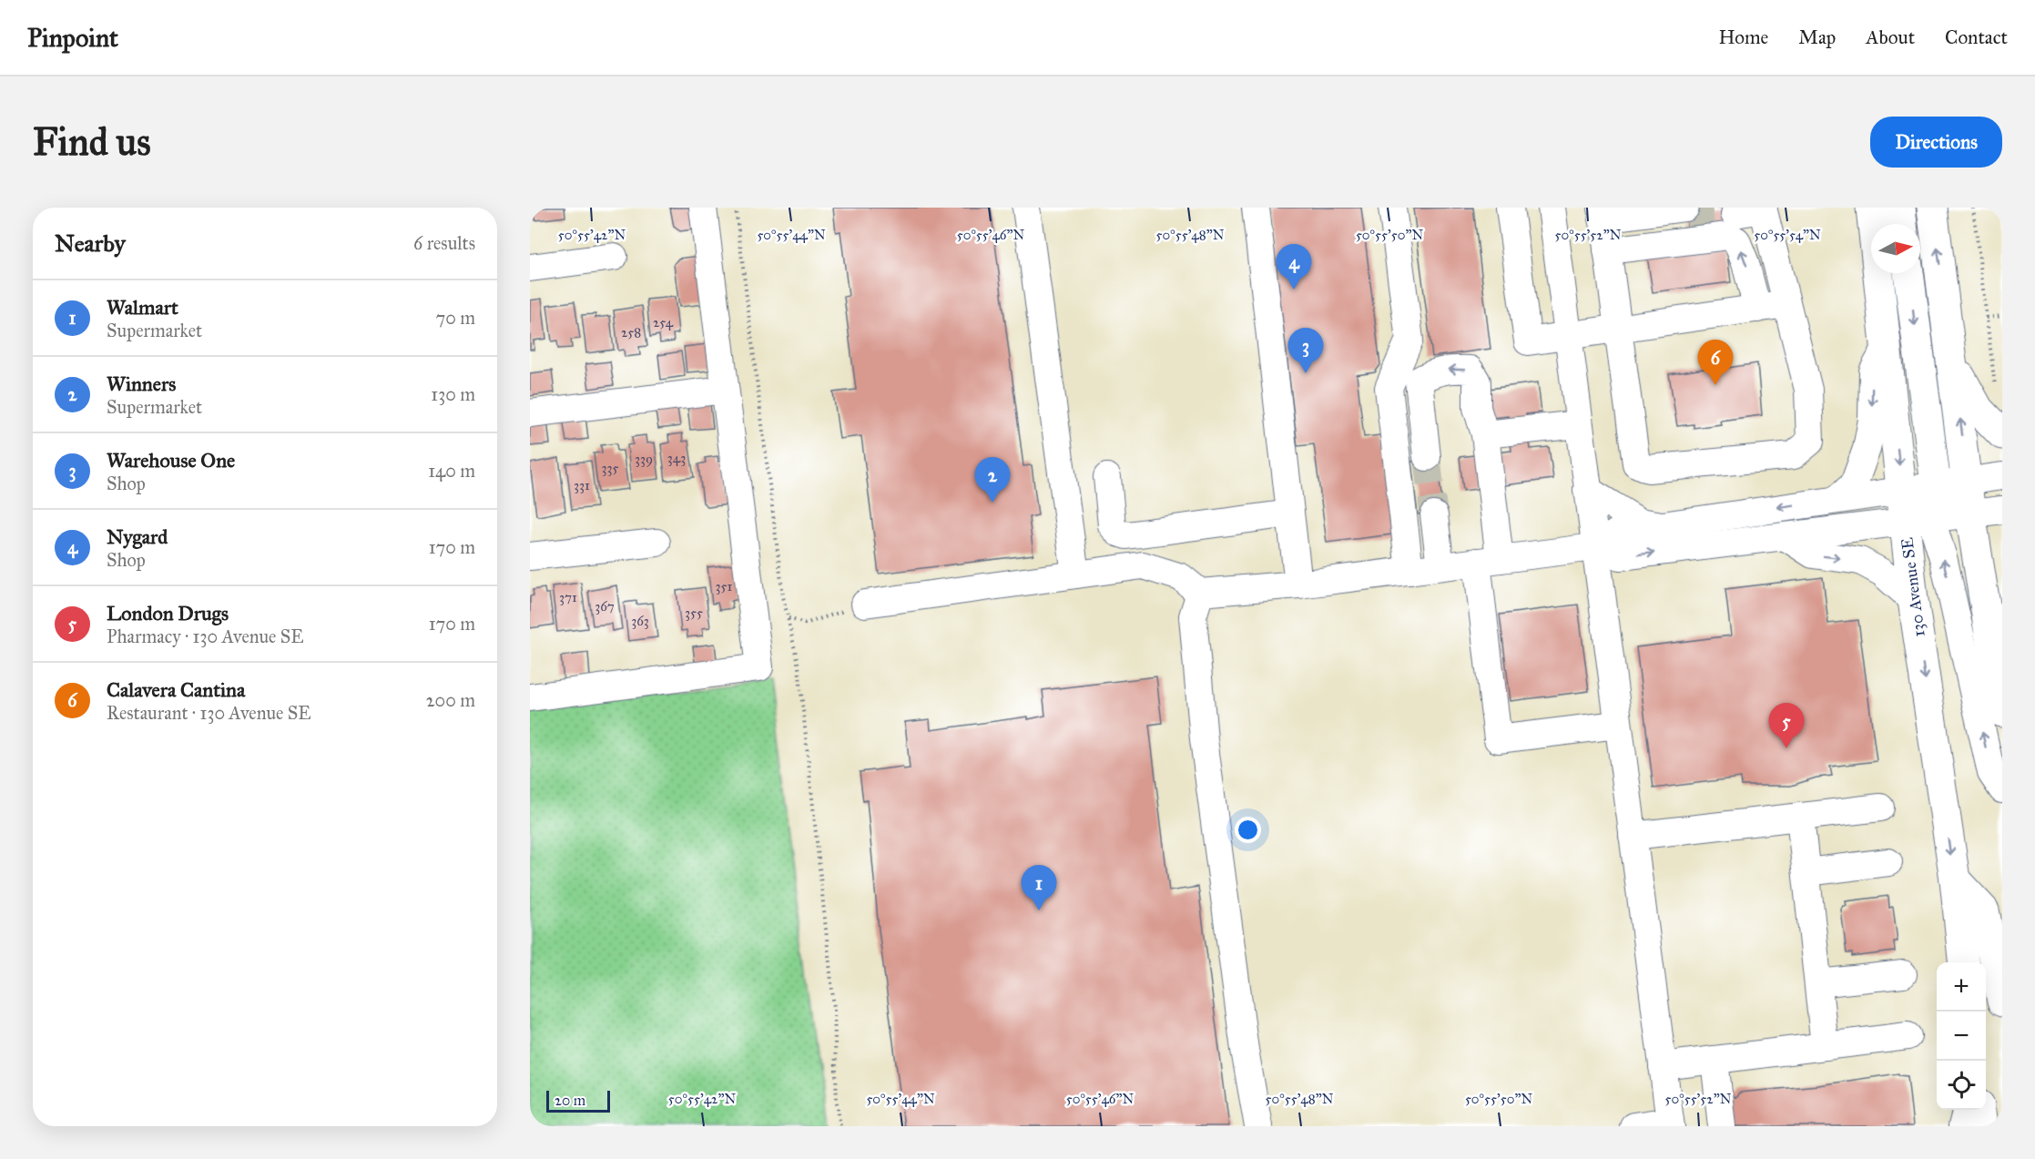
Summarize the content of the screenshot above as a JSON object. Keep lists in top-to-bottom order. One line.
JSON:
{"streets":{"main road":["130 Avenue SE"]},"house_numbers":["254","258","343","339","335","331","351","371","367","355","363"],"scale_bar":"20 m","north":"right","page":{"header":"Pinpoint","nav":["Home","Map","About","Contact"],"buttons":"Directions","title":"Find us","heading":["Nearby","6 results"],"pins":["4","3","6","2","5","1"],"list":[{"mark":"1","name":"Walmart","note":"Supermarket","value":"70 m"},{"mark":"2","name":"Winners","note":"Supermarket","value":"130 m"},{"mark":"3","name":"Warehouse One","note":"Shop","value":"140 m"},{"mark":"4","name":"Nygard","note":"Shop","value":"170 m"},{"mark":"5","name":"London Drugs","note":"Pharmacy · 130 Avenue SE","value":"170 m"},{"mark":"6","name":"Calavera Cantina","note":"Restaurant · 130 Avenue SE","value":"200 m"}],"map_buttons":["+","−"],"scale":"20 m"},"coordinates":["50°55'42\"N","50°55'44\"N","50°55'46\"N","50°55'48\"N","50°55'50\"N","50°55'52\"N","50°55'54\"N"]}
